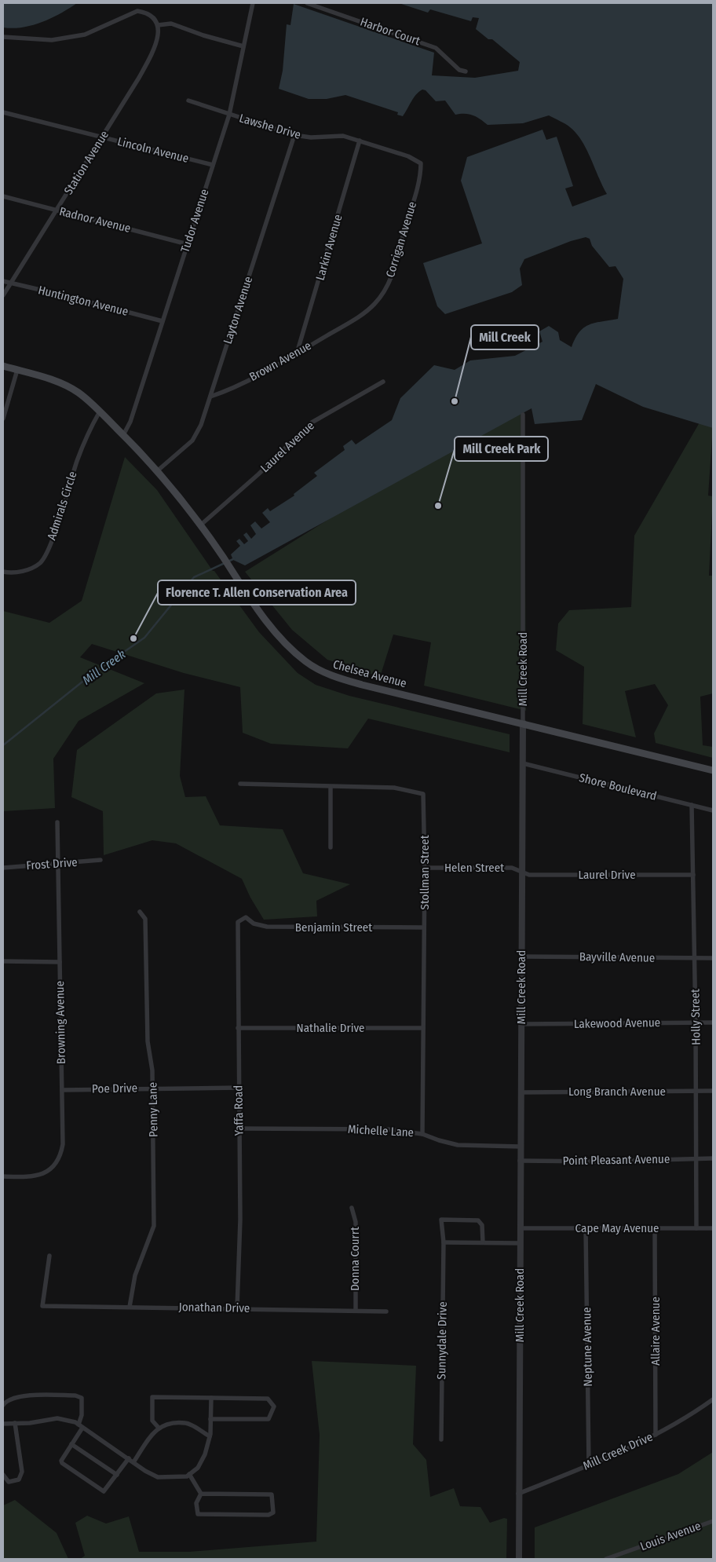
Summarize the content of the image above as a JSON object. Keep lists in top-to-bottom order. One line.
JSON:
{"streets":{"main road":["Chelsea Avenue"],"street":["Harbor Court","Lawshe Drive","Lincoln Avenue","Station Avenue","Radnor Avenue","Tudor Avenue","Corrigan Avenue","Larkin Avenue","Huntington Avenue","Layton Avenue","Brown Avenue","Laurel Avenue","Admirals Circle","Mill Creek Road","Shore Boulevard","Frost Drive","Helen Street","Stollman Street","Laurel Drive","Benjamin Street","Bayville Avenue","Holly Street","Browning Avenue","Lakewood Avenue","Nathalie Drive","Poe Drive","Long Branch Avenue","Penny Lane","Yaffa Road","Michelle Lane","Point Pleasant Avenue","Cape May Avenue","Donna Courrt","Jonathan Drive","Allaire Avenue","Sunnydale Drive","Neptune Avenue","Mill Creek Drive","Louis Avenue"]},"crossings":[["Lawshe Drive","Tudor Avenue"],["Lawshe Drive","Corrigan Avenue"],["Lawshe Drive","Larkin Avenue"],["Lawshe Drive","Layton Avenue"],["Lincoln Avenue","Station Avenue"],["Lincoln Avenue","Tudor Avenue"],["Station Avenue","Radnor Avenue"],["Station Avenue","Huntington Avenue"],["Radnor Avenue","Tudor Avenue"],["Tudor Avenue","Huntington Avenue"],["Tudor Avenue","Chelsea Avenue"],["Corrigan Avenue","Brown Avenue"],["Larkin Avenue","Brown Avenue"],["Layton Avenue","Brown Avenue"],["Layton Avenue","Chelsea Avenue"],["Laurel Avenue","Chelsea Avenue"],["Admirals Circle","Chelsea Avenue"],["Mill Creek Road","Chelsea Avenue"],["Mill Creek Road","Shore Boulevard"],["Mill Creek Road","Helen Street"],["Mill Creek Road","Laurel Drive"],["Mill Creek Road","Bayville Avenue"],["Mill Creek Road","Lakewood Avenue"],["Mill Creek Road","Long Branch Avenue"],["Mill Creek Road","Michelle Lane"],["Mill Creek Road","Point Pleasant Avenue"],["Mill Creek Road","Cape May Avenue"],["Mill Creek Road","Mill Creek Drive"],["Shore Boulevard","Holly Street"],["Frost Drive","Browning Avenue"],["Helen Street","Stollman Street"],["Helen Street","Laurel Drive"],["Stollman Street","Benjamin Street"],["Stollman Street","Nathalie Drive"],["Stollman Street","Michelle Lane"],["Laurel Drive","Holly Street"],["Benjamin Street","Yaffa Road"],["Bayville Avenue","Holly Street"],["Holly Street","Lakewood Avenue"],["Holly Street","Long Branch Avenue"],["Holly Street","Point Pleasant Avenue"],["Holly Street","Cape May Avenue"],["Browning Avenue","Poe Drive"],["Nathalie Drive","Yaffa Road"],["Poe Drive","Penny Lane"],["Poe Drive","Yaffa Road"],["Penny Lane","Jonathan Drive"],["Yaffa Road","Michelle Lane"],["Yaffa Road","Jonathan Drive"],["Cape May Avenue","Allaire Avenue"],["Cape May Avenue","Neptune Avenue"],["Donna Courrt","Jonathan Drive"],["Allaire Avenue","Mill Creek Drive"],["Neptune Avenue","Mill Creek Drive"]],"water":["Mill Creek"],"places":["Mill Creek","Mill Creek Park","Florence T. Allen Conservation Area"]}
